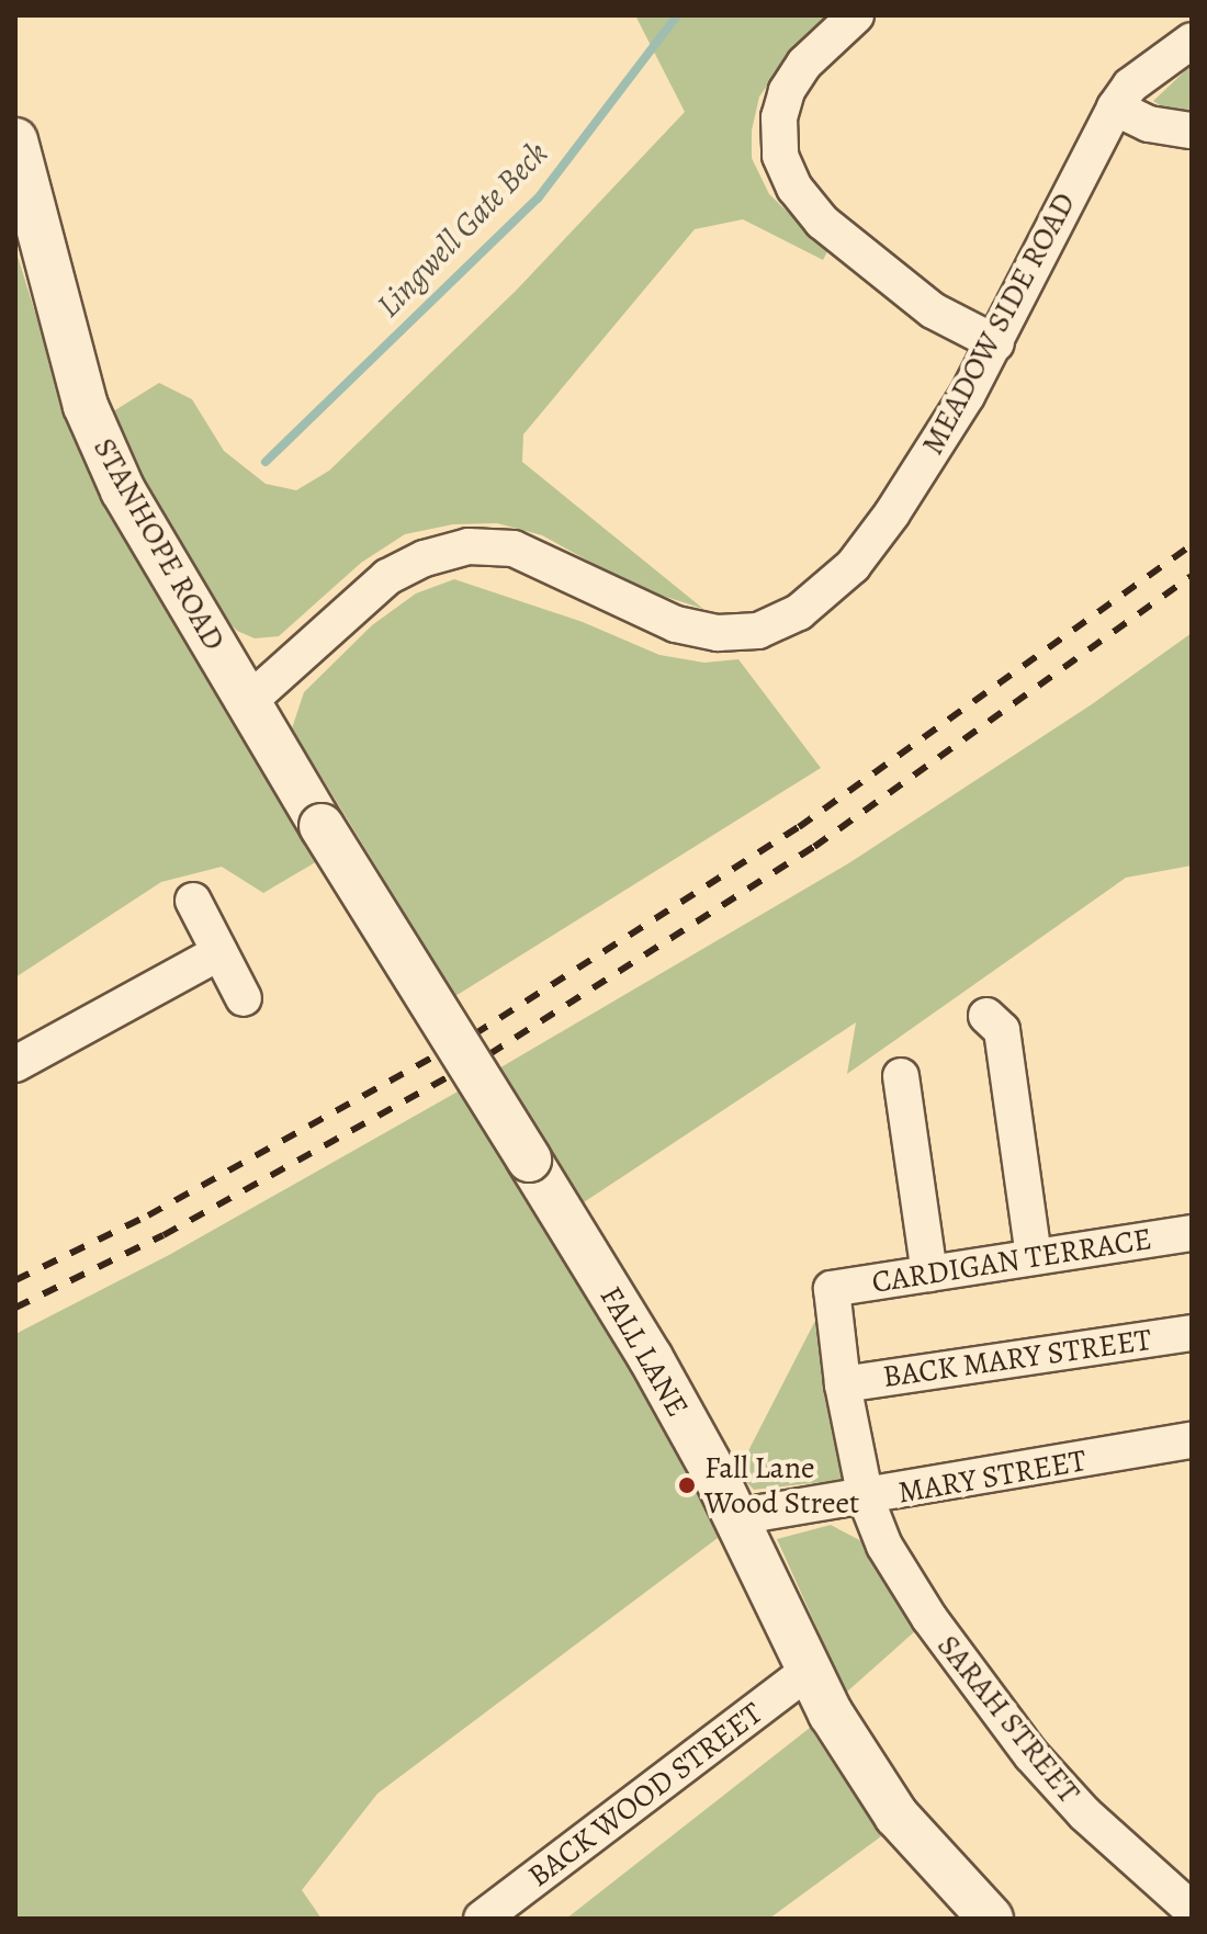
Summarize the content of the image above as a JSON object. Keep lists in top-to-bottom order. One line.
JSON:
{"streets":{"street":["MEADOW SIDE ROAD","STANHOPE ROAD","CARDIGAN TERRACE","FALL LANE","BACK MARY STREET","MARY STREET","SARAH STREET","BACK WOOD STREET"]},"crossings":[["MEADOW SIDE ROAD","STANHOPE ROAD"],["STANHOPE ROAD","FALL LANE"],["CARDIGAN TERRACE","SARAH STREET"],["FALL LANE","MARY STREET"],["FALL LANE","BACK WOOD STREET"],["BACK MARY STREET","SARAH STREET"],["MARY STREET","SARAH STREET"]],"water":["Lingwell Gate Beck"],"places":["Fall Lane Wood Street"]}
